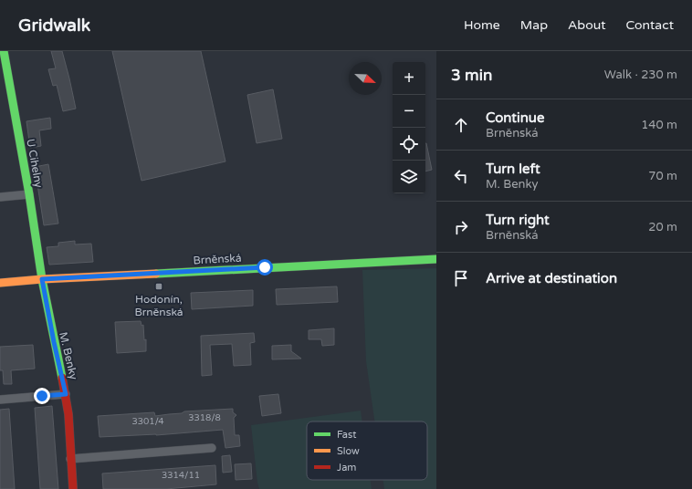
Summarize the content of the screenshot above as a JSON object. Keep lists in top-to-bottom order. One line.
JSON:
{"streets":{"street":["U Cihelny","Brněnská","M. Benky"]},"crossings":[["U Cihelny","Brněnská"],["U Cihelny","M. Benky"],["Brněnská","M. Benky"]],"places":{"transit":["Hodonín, Brněnská"]},"house_numbers":["3318/8","3301/4","3314/11"],"legend":["Fast","Slow","Jam"],"north":"bottom right","page":{"header":"Gridwalk","nav":["Home","Map","About","Contact"],"heading":["3 min","Walk · 230 m"],"map_buttons":["+","−"],"list":[["Continue","Brněnská","140 m"],["Turn left","M. Benky","70 m"],["Turn right","Brněnská","20 m"],"Arrive at destination"]}}
